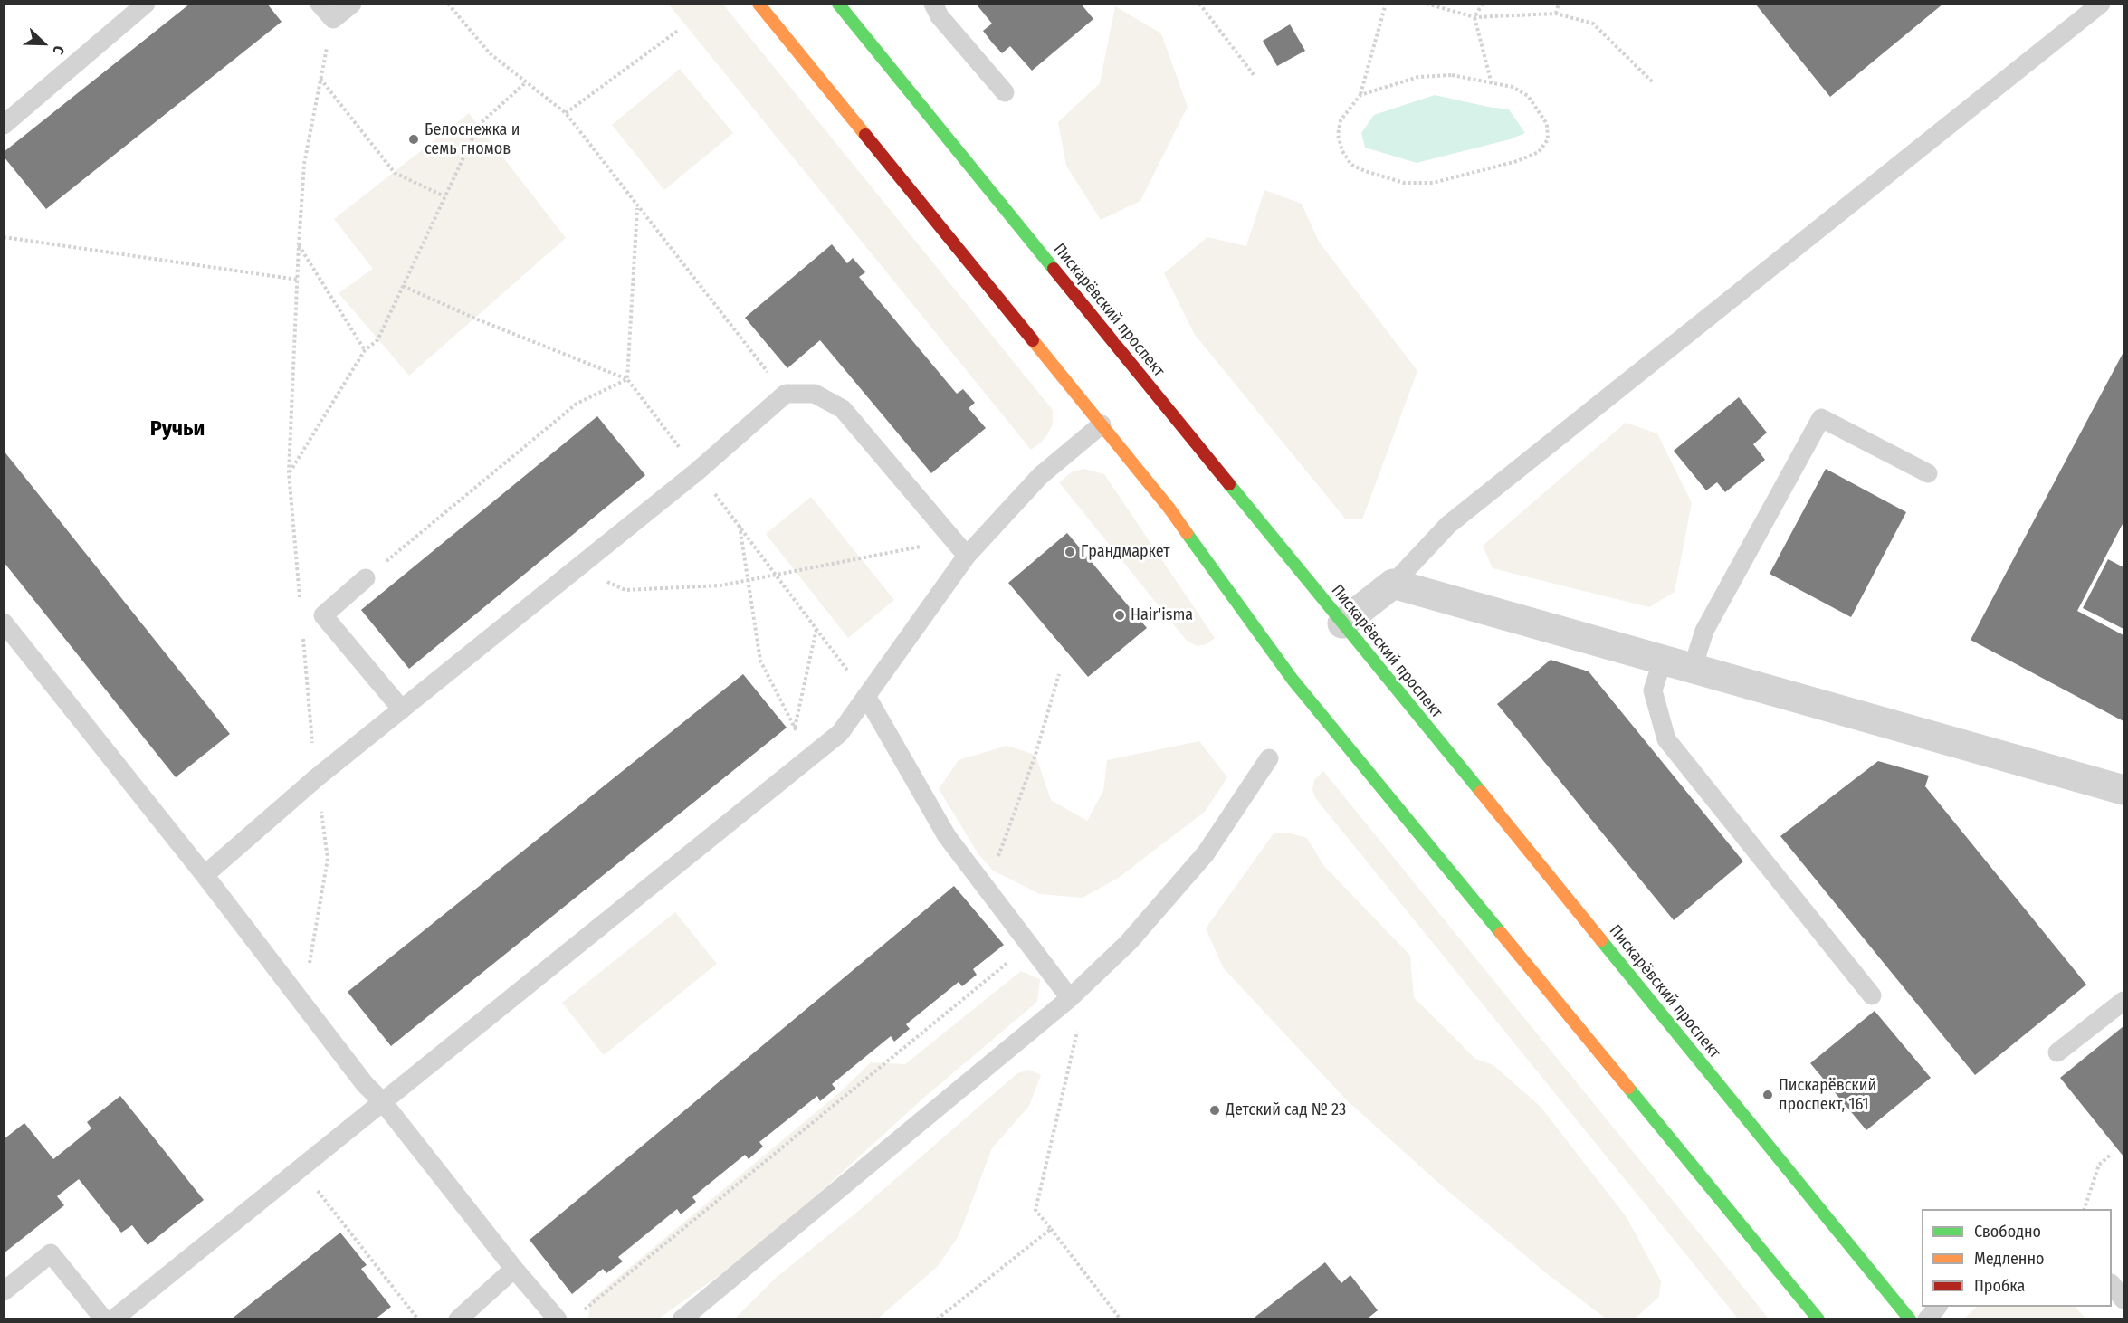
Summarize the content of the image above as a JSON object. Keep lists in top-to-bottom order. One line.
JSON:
{"streets":{"main road":["Пискарёвский проспект"]},"districts":["Ручьи"],"places":["Белоснежка и семь гномов","Грандмаркет","Hair'isma","Пискарёвский проспект, 161","Детский сад № 23"],"legend":["Свободно","Медленно","Пробка"],"north":"bottom right"}
